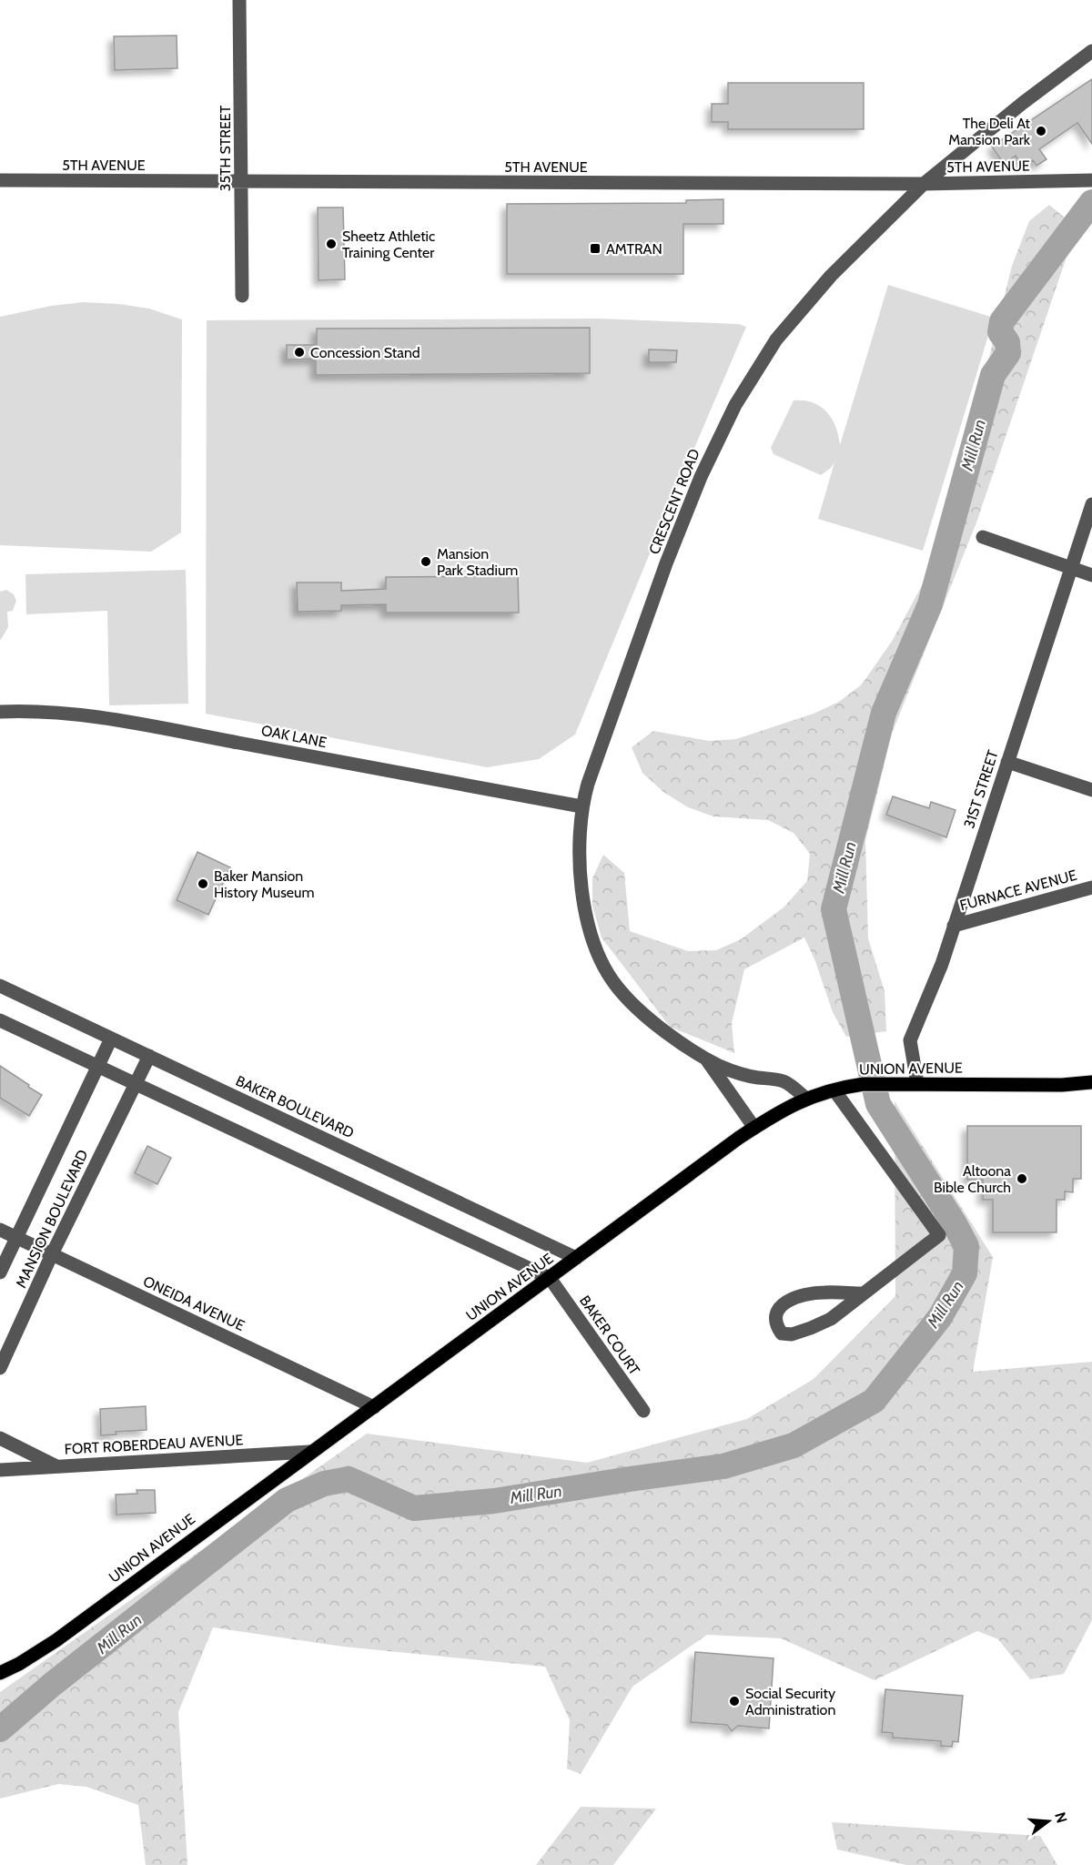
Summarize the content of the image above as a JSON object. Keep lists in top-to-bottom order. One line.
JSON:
{"streets":{"main road":["UNION AVENUE"],"street":["35TH STREET","5TH AVENUE","CRESCENT ROAD","OAK LANE","31ST STREET","FURNACE AVENUE","BAKER BOULEVARD","MANSION BOULEVARD","ONEIDA AVENUE","BAKER COURT","FORT ROBERDEAU AVENUE"]},"crossings":[["35TH STREET","5TH AVENUE"],["5TH AVENUE","CRESCENT ROAD"],["CRESCENT ROAD","OAK LANE"],["CRESCENT ROAD","UNION AVENUE"],["31ST STREET","FURNACE AVENUE"],["31ST STREET","UNION AVENUE"],["UNION AVENUE","BAKER BOULEVARD"],["UNION AVENUE","ONEIDA AVENUE"],["UNION AVENUE","BAKER COURT"],["UNION AVENUE","FORT ROBERDEAU AVENUE"],["BAKER BOULEVARD","MANSION BOULEVARD"],["MANSION BOULEVARD","ONEIDA AVENUE"]],"water":["Mill Run"],"places":{"other":["The Deli At Mansion Park","Sheetz Athletic Training Center","Concession Stand","Mansion Park Stadium","Baker Mansion History Museum","Altoona Bible Church","Social Security Administration"],"transit":["AMTRAN"]},"north":"right"}
